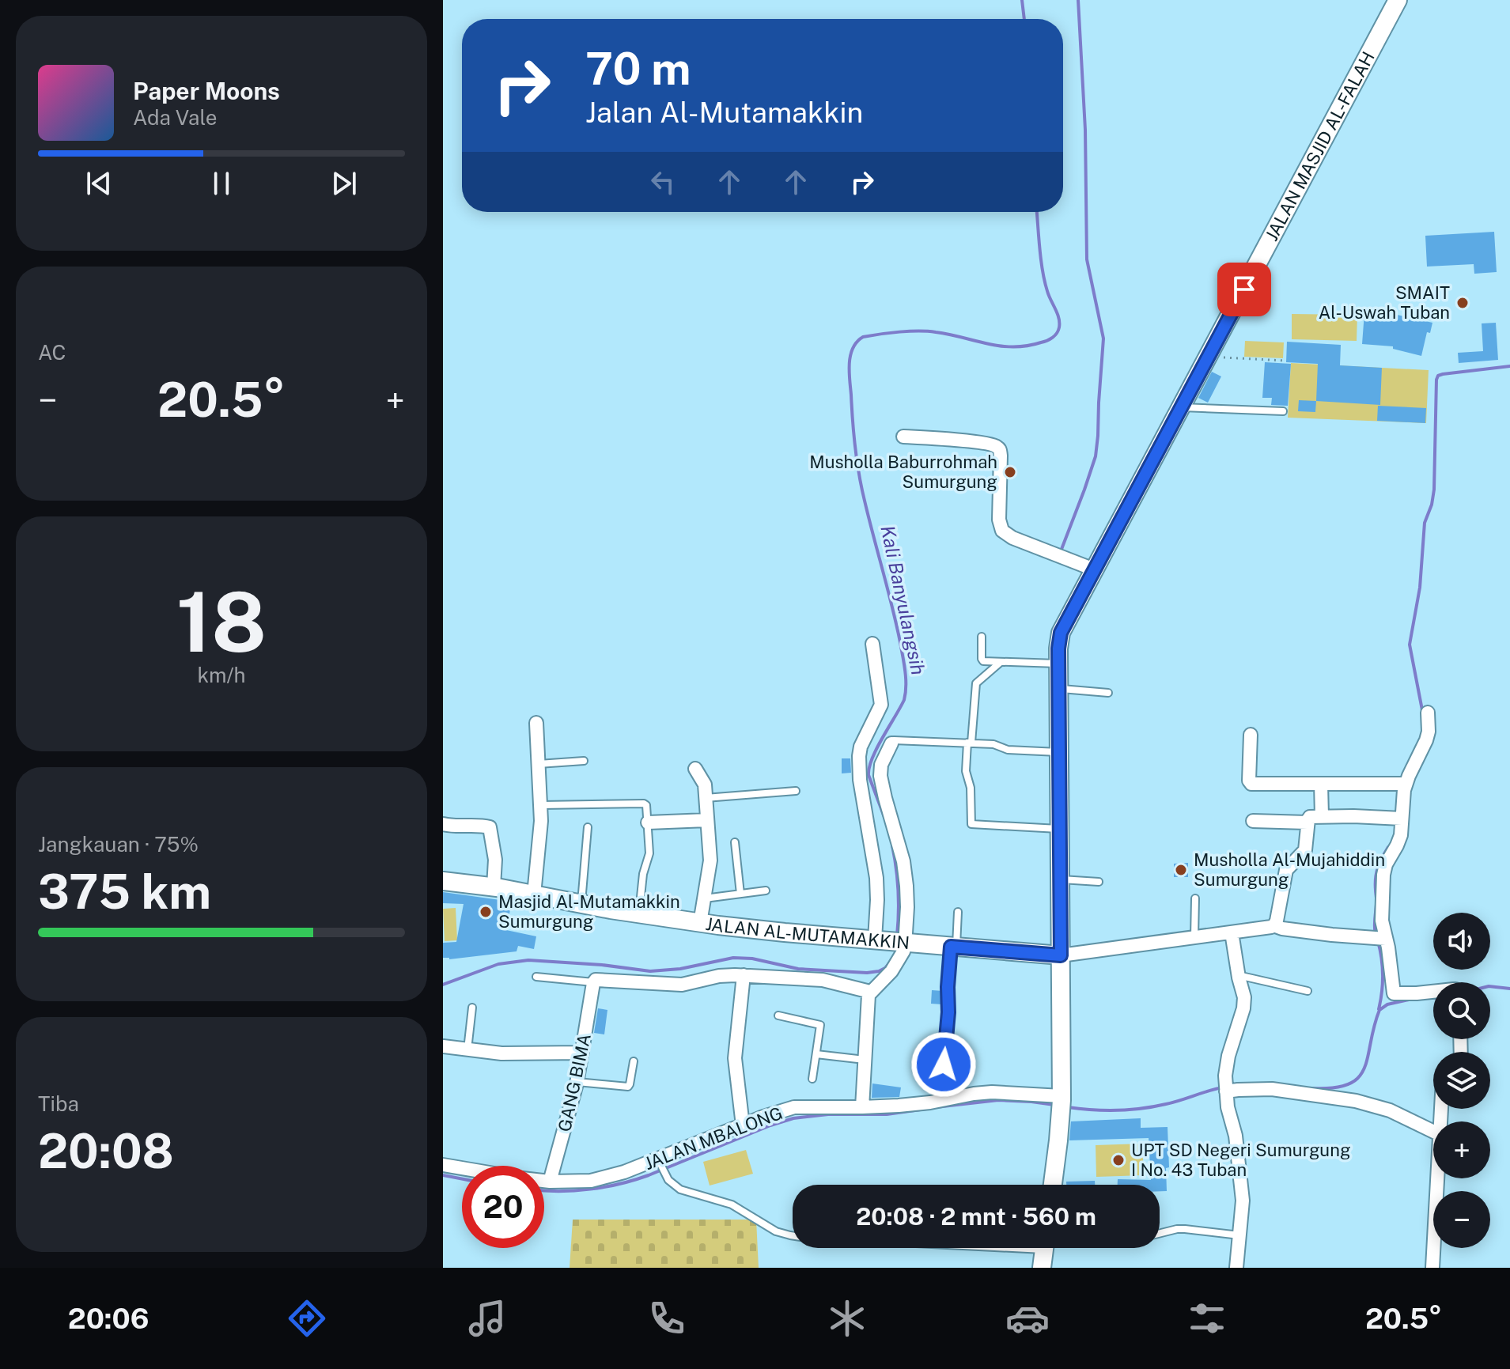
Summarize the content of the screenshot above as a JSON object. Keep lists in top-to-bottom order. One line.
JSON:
{"streets":{"street":["JALAN MASJID AL-FALAH","JALAN AL-MUTAMAKKIN","GANG BIMA","JALAN MBALONG"]},"crossings":[["JALAN MASJID AL-FALAH","JALAN AL-MUTAMAKKIN"],["JALAN MASJID AL-FALAH","JALAN MBALONG"],["GANG BIMA","JALAN MBALONG"]],"water":["Kali Banyulangsih"],"places":["SMAIT Al-Uswah Tuban","Musholla Baburrohmah Sumurgung","Musholla Al-Mujahiddin Sumurgung","Masjid Al-Mutamakkin Sumurgung","UPT SD Negeri Sumurgung I No. 43 Tuban"],"page":{"turn":["70 m","Jalan Al-Mutamakkin"],"song":["Paper Moons","Ada Vale"],"tile":["AC",["18","km/h"],["Jangkauan · 75%","375 km"],["Tiba","20:08"]],"heat":["−","20.5°","+"],"map_buttons":["+","−"],"limit":"20","trip":"20:08 · 2 mnt · 560 m","tabs":["20:06","20.5°"]}}
